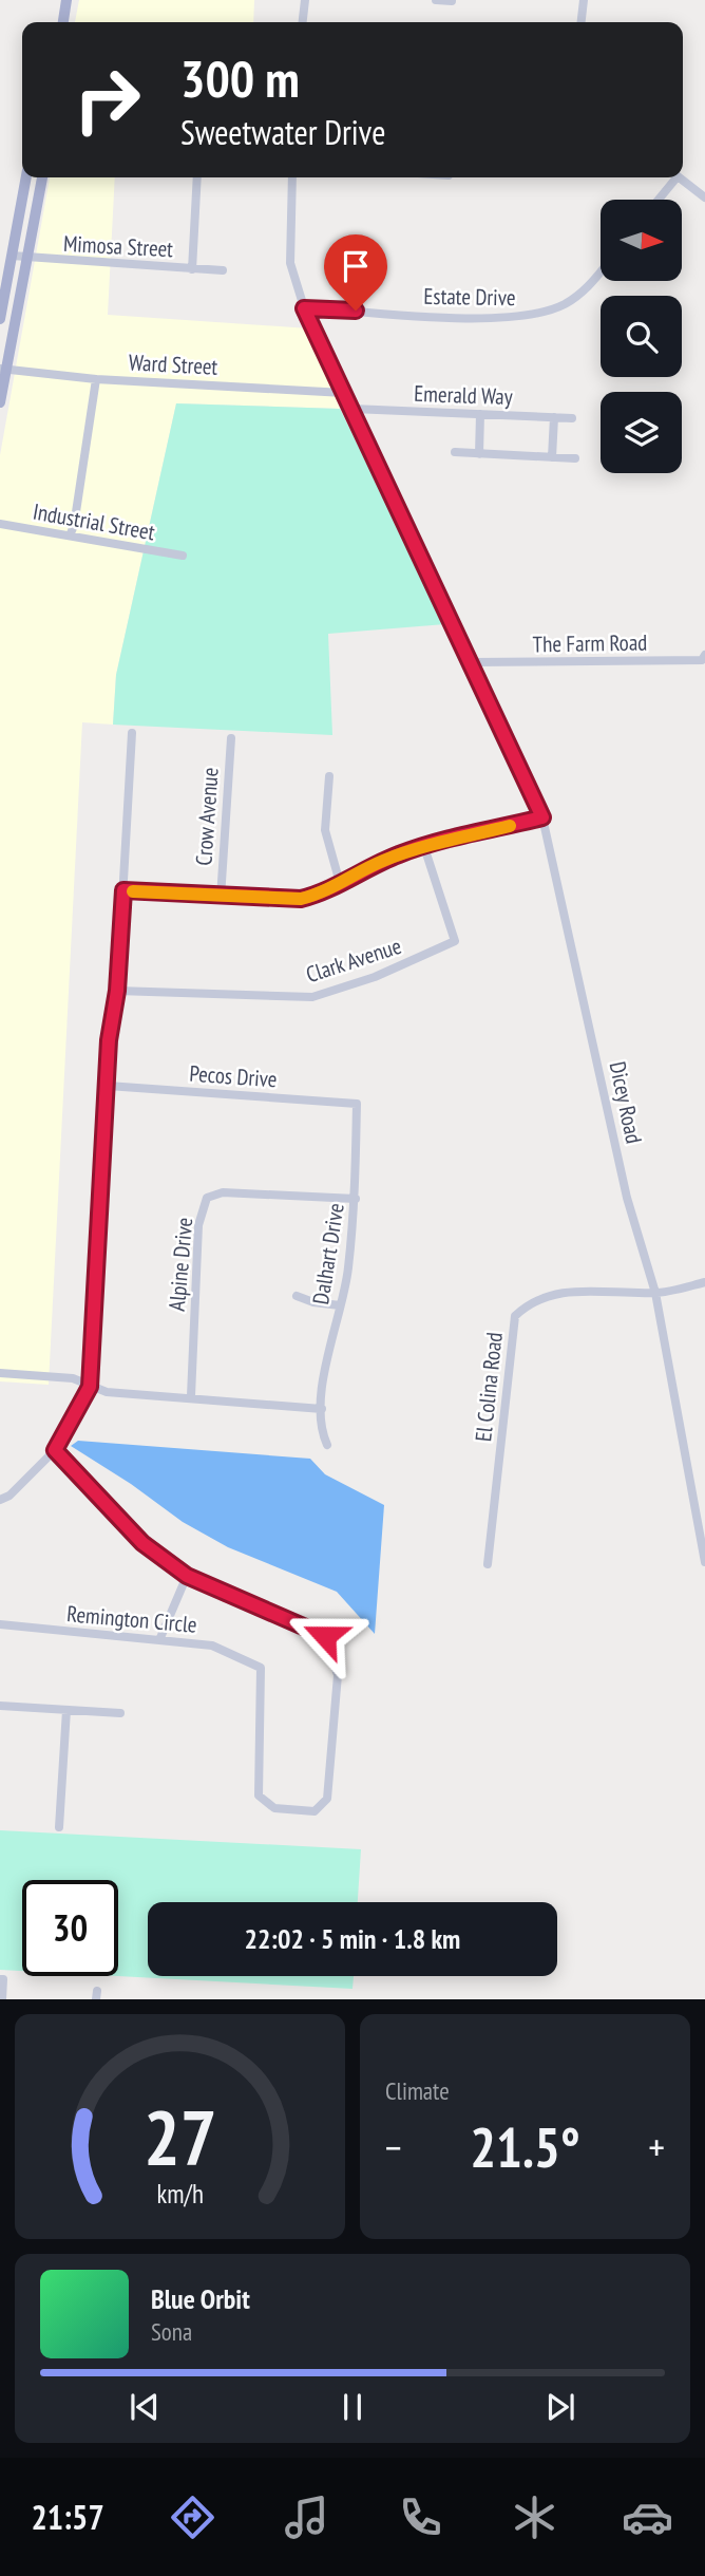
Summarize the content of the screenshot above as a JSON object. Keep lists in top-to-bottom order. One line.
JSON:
{"streets":{"street":["Mimosa Street","Estate Drive","Ward Street","Emerald Way","Industrial Street","The Farm Road","Crow Avenue","Clark Avenue","Pecos Drive","Dicey Road","Dalhart Drive","Alpine Drive","El Colina Road","Remington Circle"]},"crossings":[["Estate Drive","Dicey Road"],["Ward Street","Dicey Road"],["Emerald Way","Dicey Road"],["The Farm Road","Dicey Road"],["Pecos Drive","Dalhart Drive"],["Dicey Road","El Colina Road"],["Dalhart Drive","Alpine Drive"]],"north":"right","page":{"turn":["300 m","Sweetwater Drive"],"limit":"30","trip":"22:02 · 5 min · 1.8 km","tile":"Climate","heat":["−","21.5°","+"],"song":["Blue Orbit","Sona"],"tabs":"21:57","gauge":["27","km/h"]}}
